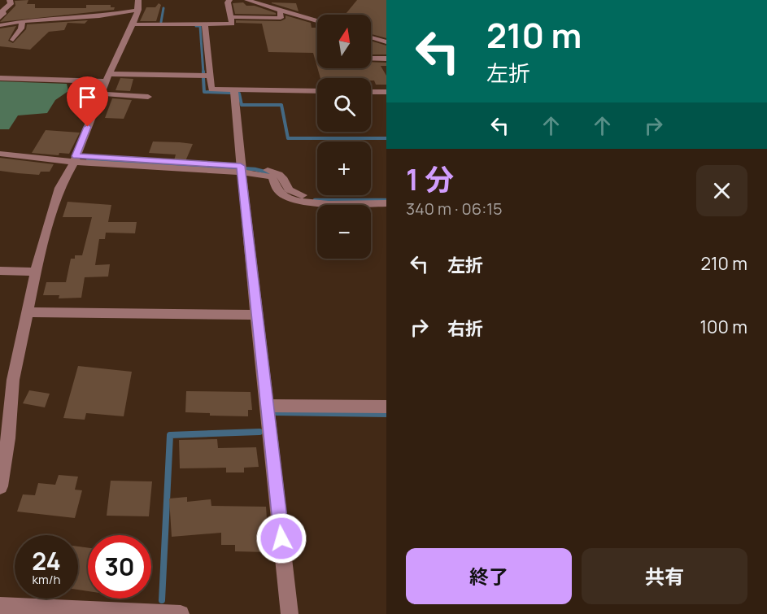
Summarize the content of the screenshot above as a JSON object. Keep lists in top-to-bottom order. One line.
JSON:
{"north":"top","page":{"turn":["210 m","左折"],"map_buttons":["+","−"],"heading":["1 分","340 m · 06:15"],"list":[{"name":"左折","value":"210 m"},{"name":"右折","value":"100 m"}],"speed":"24 km/h","limit":"30","buttons":["終了","共有"]}}
